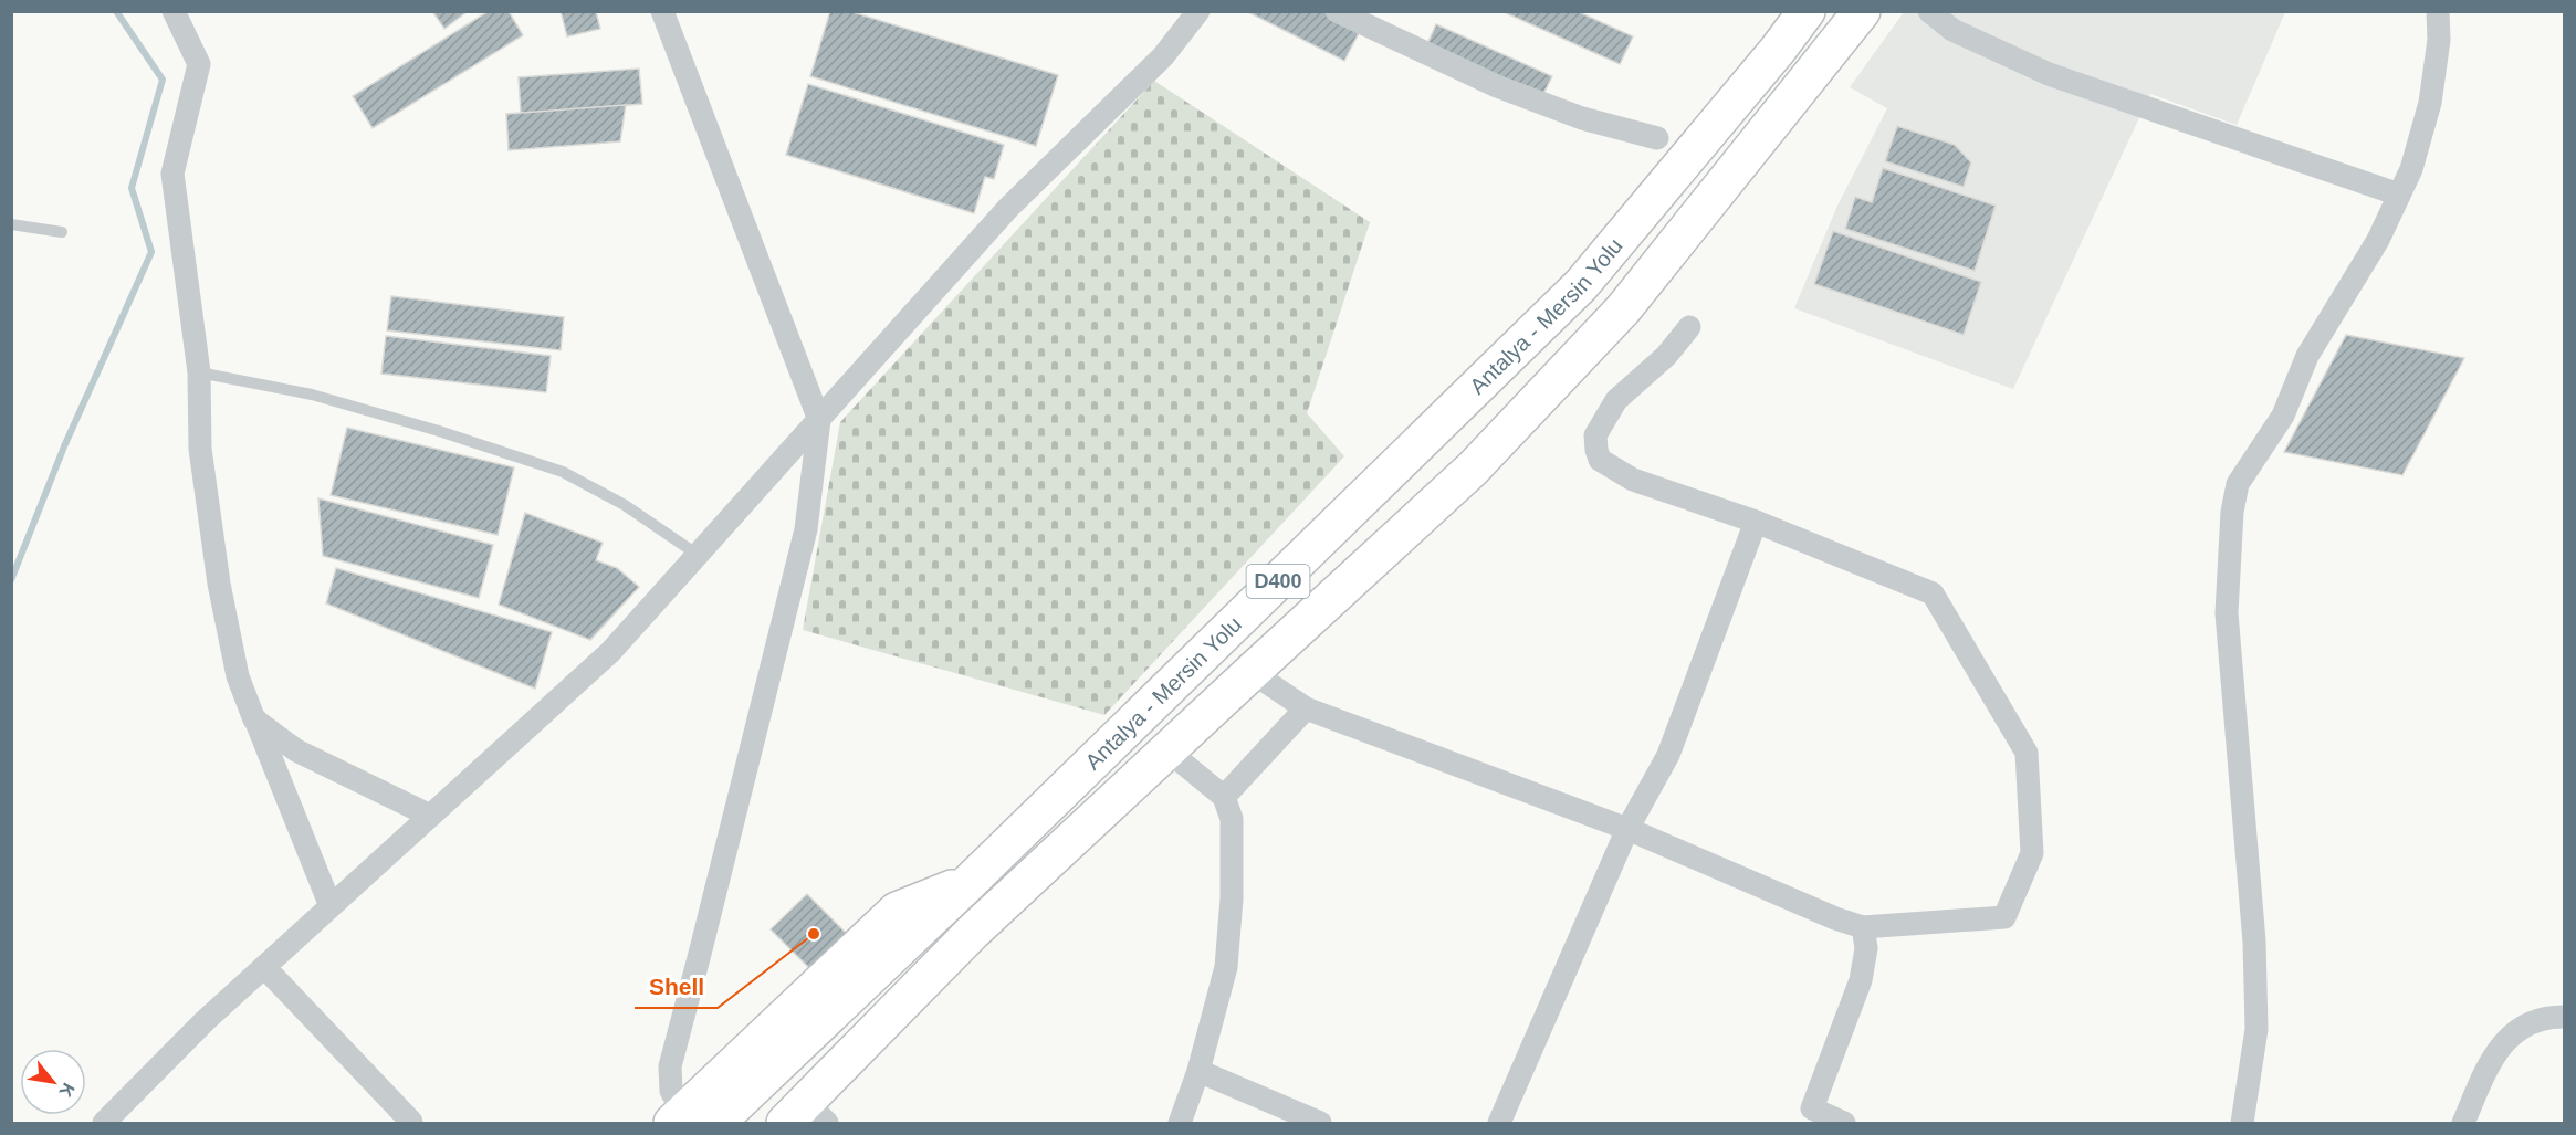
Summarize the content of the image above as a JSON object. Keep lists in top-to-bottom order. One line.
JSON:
{"streets":{"highway":["Antalya - Mersin Yolu","D400"]},"places":["Shell"],"north":"bottom right"}
